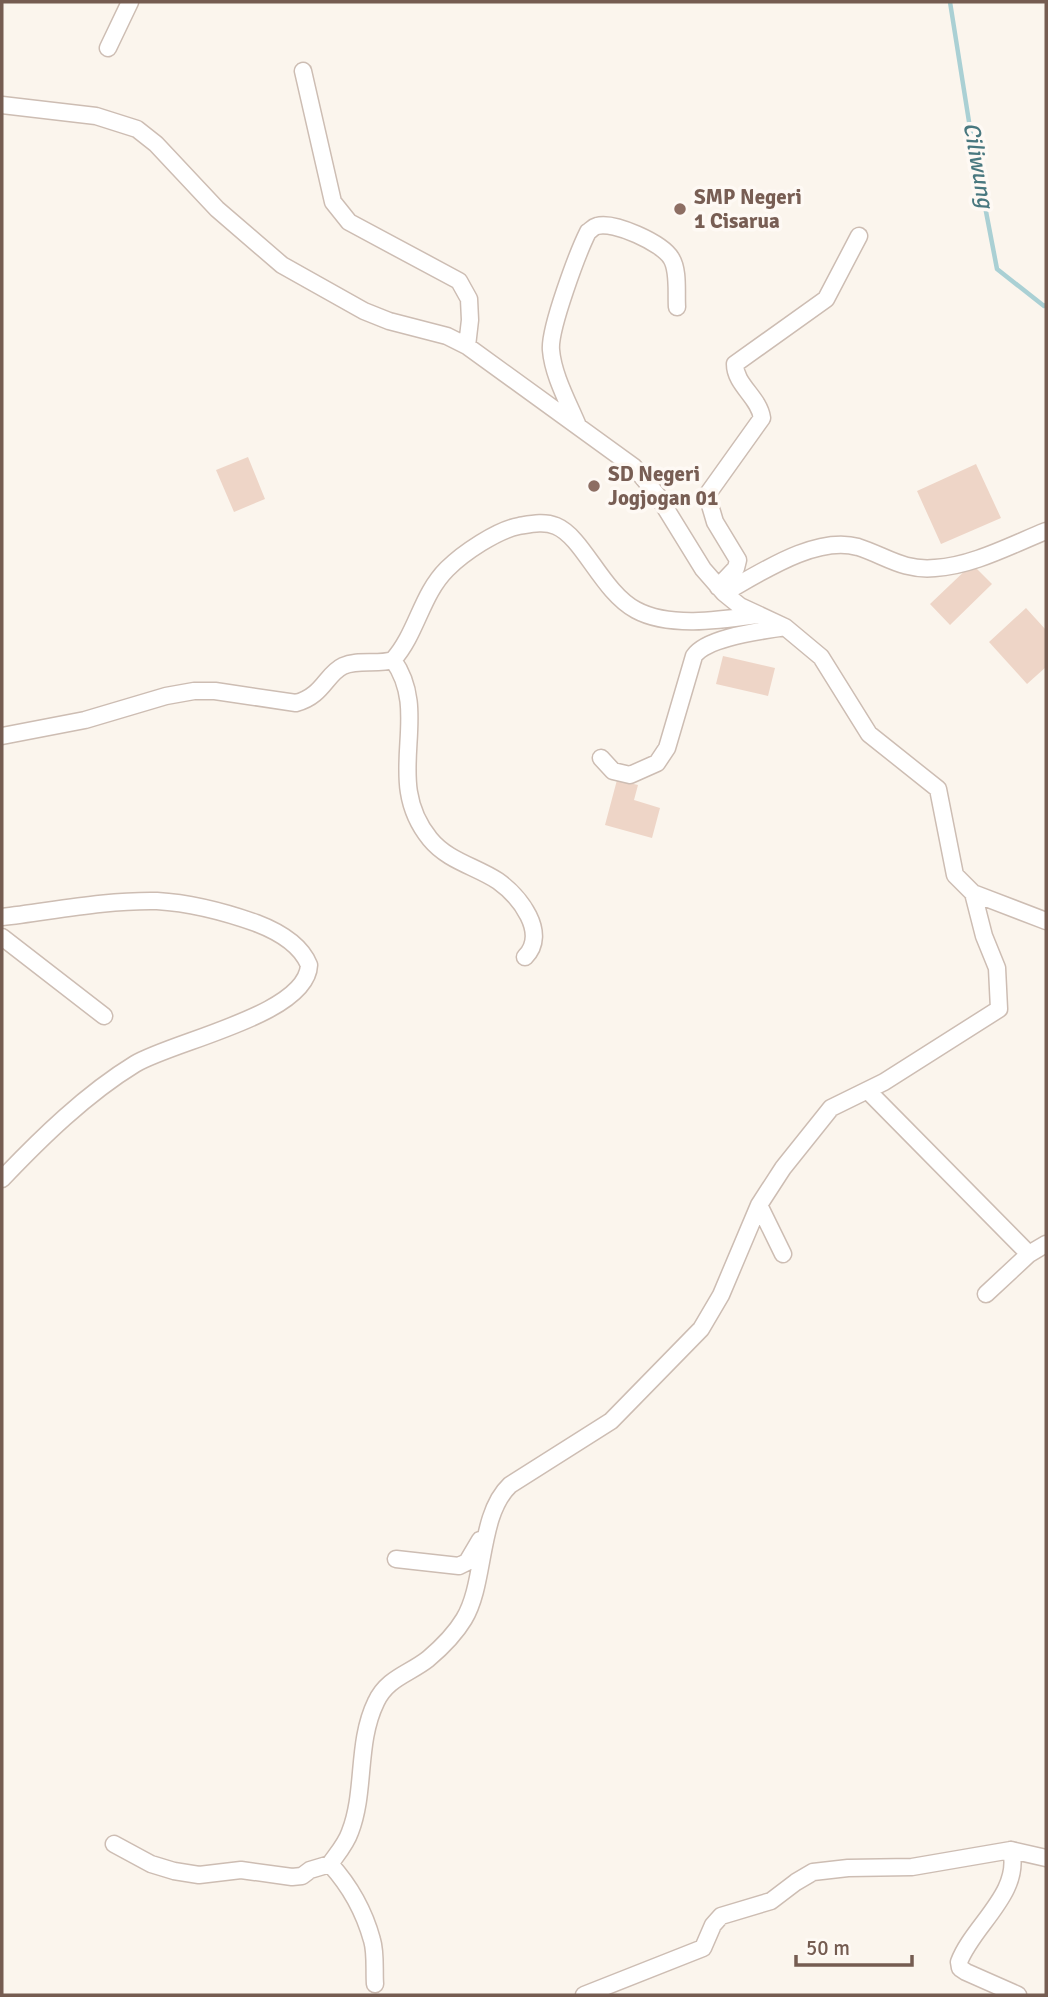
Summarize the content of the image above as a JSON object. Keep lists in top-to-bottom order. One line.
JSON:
{"water":["Ciliwung"],"places":["SMP Negeri 1 Cisarua","SD Negeri Jogjogan 01"],"scale_bar":"50 m"}
